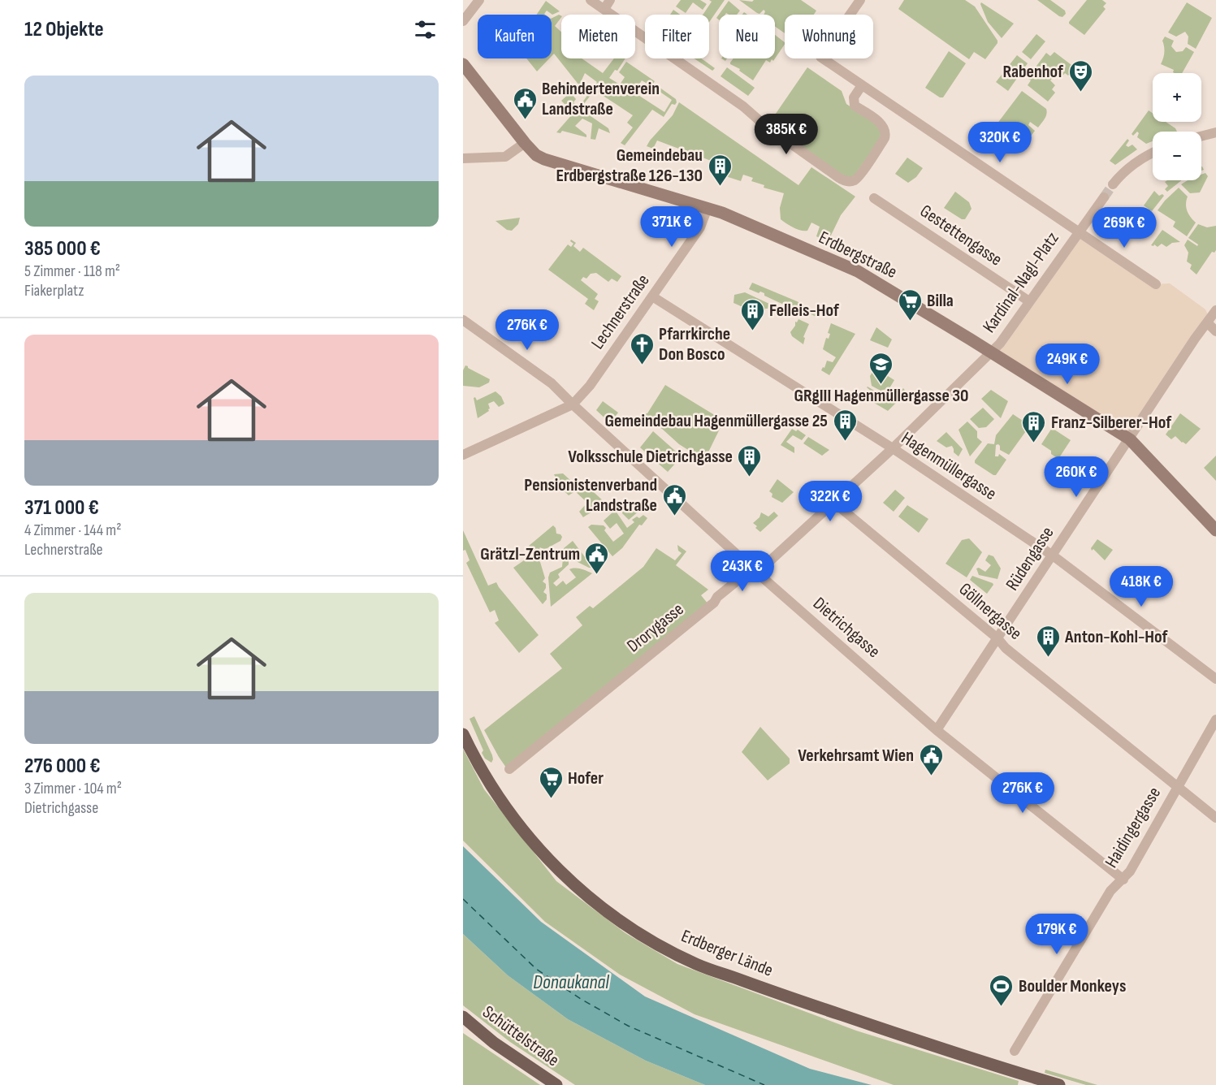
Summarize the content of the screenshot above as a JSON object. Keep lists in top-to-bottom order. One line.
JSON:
{"streets":{"main road":["Erdberger Lände","Schüttelstraße"],"street":["Gestettengasse","Erdbergstraße","Kardinal-Nagl-Platz","Lechnerstraße","Hagenmüllergasse","Rüdengasse","Göllnergasse","Drorygasse","Dietrichgasse","Haidingergasse"]},"crossings":[["Gestettengasse","Kardinal-Nagl-Platz"],["Erdbergstraße","Kardinal-Nagl-Platz"],["Erdbergstraße","Lechnerstraße"],["Erdbergstraße","Rüdengasse"],["Erdbergstraße","Drorygasse"],["Kardinal-Nagl-Platz","Drorygasse"],["Lechnerstraße","Hagenmüllergasse"],["Lechnerstraße","Dietrichgasse"],["Hagenmüllergasse","Rüdengasse"],["Hagenmüllergasse","Drorygasse"],["Rüdengasse","Göllnergasse"],["Rüdengasse","Dietrichgasse"],["Göllnergasse","Drorygasse"],["Göllnergasse","Haidingergasse"],["Drorygasse","Dietrichgasse"],["Dietrichgasse","Haidingergasse"]],"water":["Donaukanal"],"places":{"theatre":["Rabenhof"],"public building":["Behindertenverein Landstraße","Pensionistenverband Landstraße","Grätzl-Zentrum","Verkehrsamt Wien"],"building":["Gemeindebau Erdbergstraße 126-130","Felleis-Hof","Gemeindebau Hagenmüllergasse 25","Franz-Silberer-Hof","Volksschule Dietrichgasse","Anton-Kohl-Hof"],"supermarket":["Billa","Hofer"],"church":["Pfarrkirche Don Bosco"],"school or university":["GRgIII Hagenmüllergasse 30"],"sports":["Boulder Monkeys"]},"page":{"heading":"12 Objekte","chip":["Kaufen","Mieten","Filter","Neu","Wohnung"],"list":[{"name":"385 000 €","note":"5 Zimmer · 118 m² · Fiakerplatz"},{"name":"371 000 €","note":"4 Zimmer · 144 m² · Lechnerstraße"},{"name":"276 000 €","note":"3 Zimmer · 104 m² · Dietrichgasse"}],"map_buttons":["+","−"],"price":["385K €","320K €","371K €","269K €","276K €","249K €","260K €","322K €","243K €","418K €","276K €","179K €"]}}
